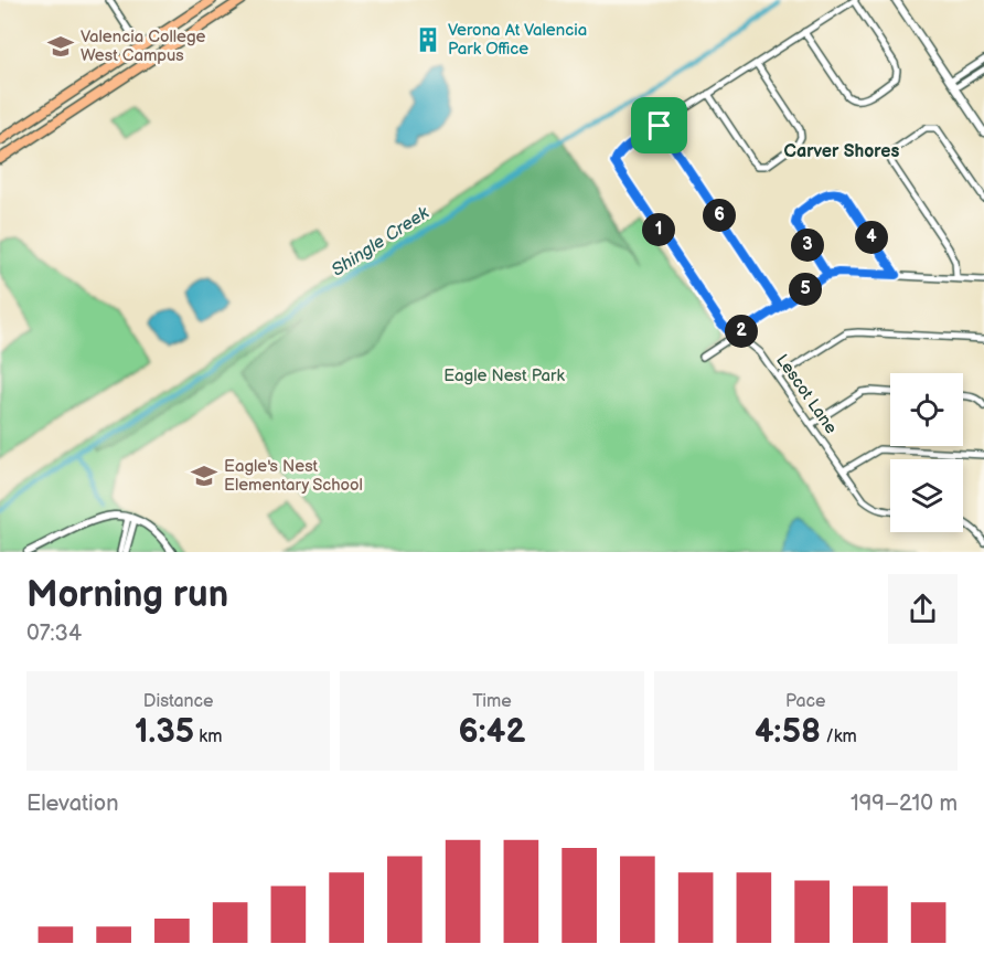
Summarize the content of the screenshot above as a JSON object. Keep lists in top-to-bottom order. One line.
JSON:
{"streets":{"street":["Lescot Lane"]},"districts":["Carver Shores"],"water":["Shingle Creek"],"parks":["Eagle Nest Park"],"places":{"building":["Verona At Valencia Park Office"],"school or university":["Valencia College West Campus","Eagle's Nest Elementary School"]},"page":{"pins":["6","1","4","3","5","2"],"heading":["Morning run","07:34"],"stats":[["Distance","1.35 km"],["Time","6:42"],["Pace","4:58 /km"]],"chart":["Elevation","199–210 m"]}}
